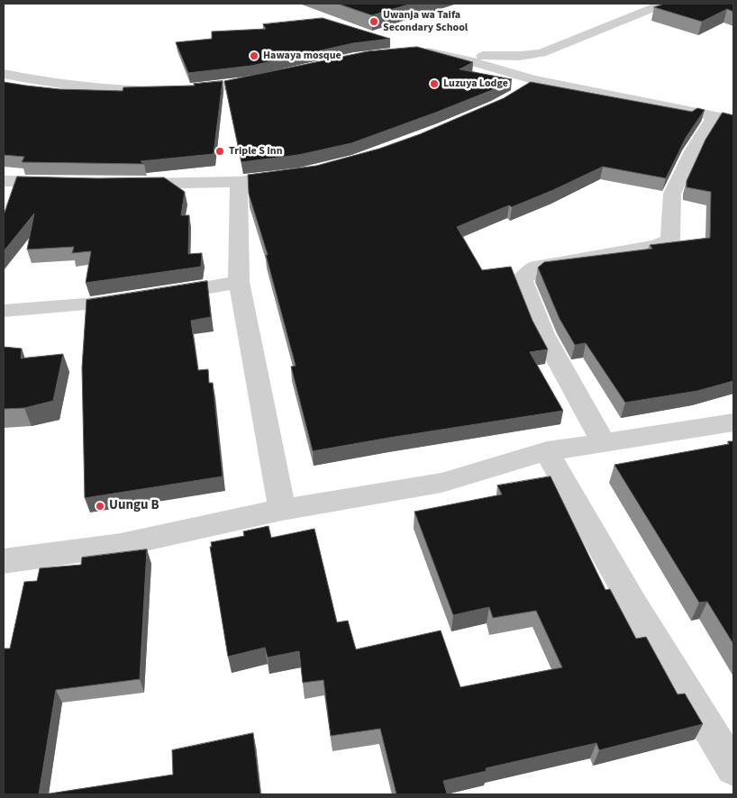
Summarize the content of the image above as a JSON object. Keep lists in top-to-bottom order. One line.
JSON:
{"places":["Uwanja wa Taifa Secondary School","Hawaya mosque","Luzuya Lodge","Triple S Inn","Uungu B"]}
